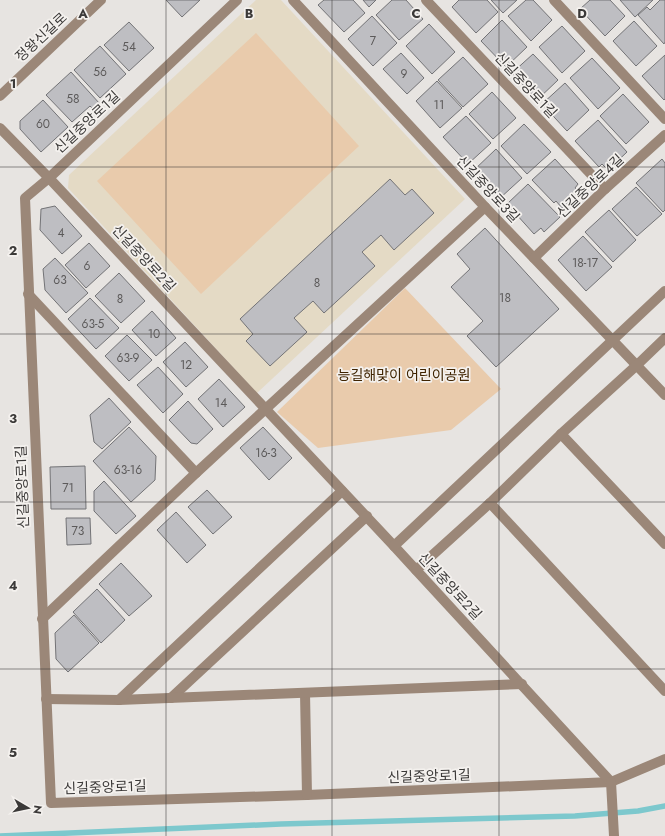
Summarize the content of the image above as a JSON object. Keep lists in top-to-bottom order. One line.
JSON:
{"streets":{"street":["정왕신길로","신길중앙로1길","신길중앙로4길","신길중앙로3길","신길중앙로2길"]},"crossings":[["신길중앙로1길","신길중앙로4길"],["신길중앙로1길","신길중앙로2길"],["신길중앙로4길","신길중앙로3길"]],"parks":["능길해맞이 어린이공원"],"house_numbers":["7","54","56","9","58","11","60","4","18-17","6","63","8","18","8","63-5","10","63-9","12","14","16-3","63-16","71","73"],"north":"right","grid":{"columns":["A","B","C","D"],"rows":["1","2","3","4","5"]}}
